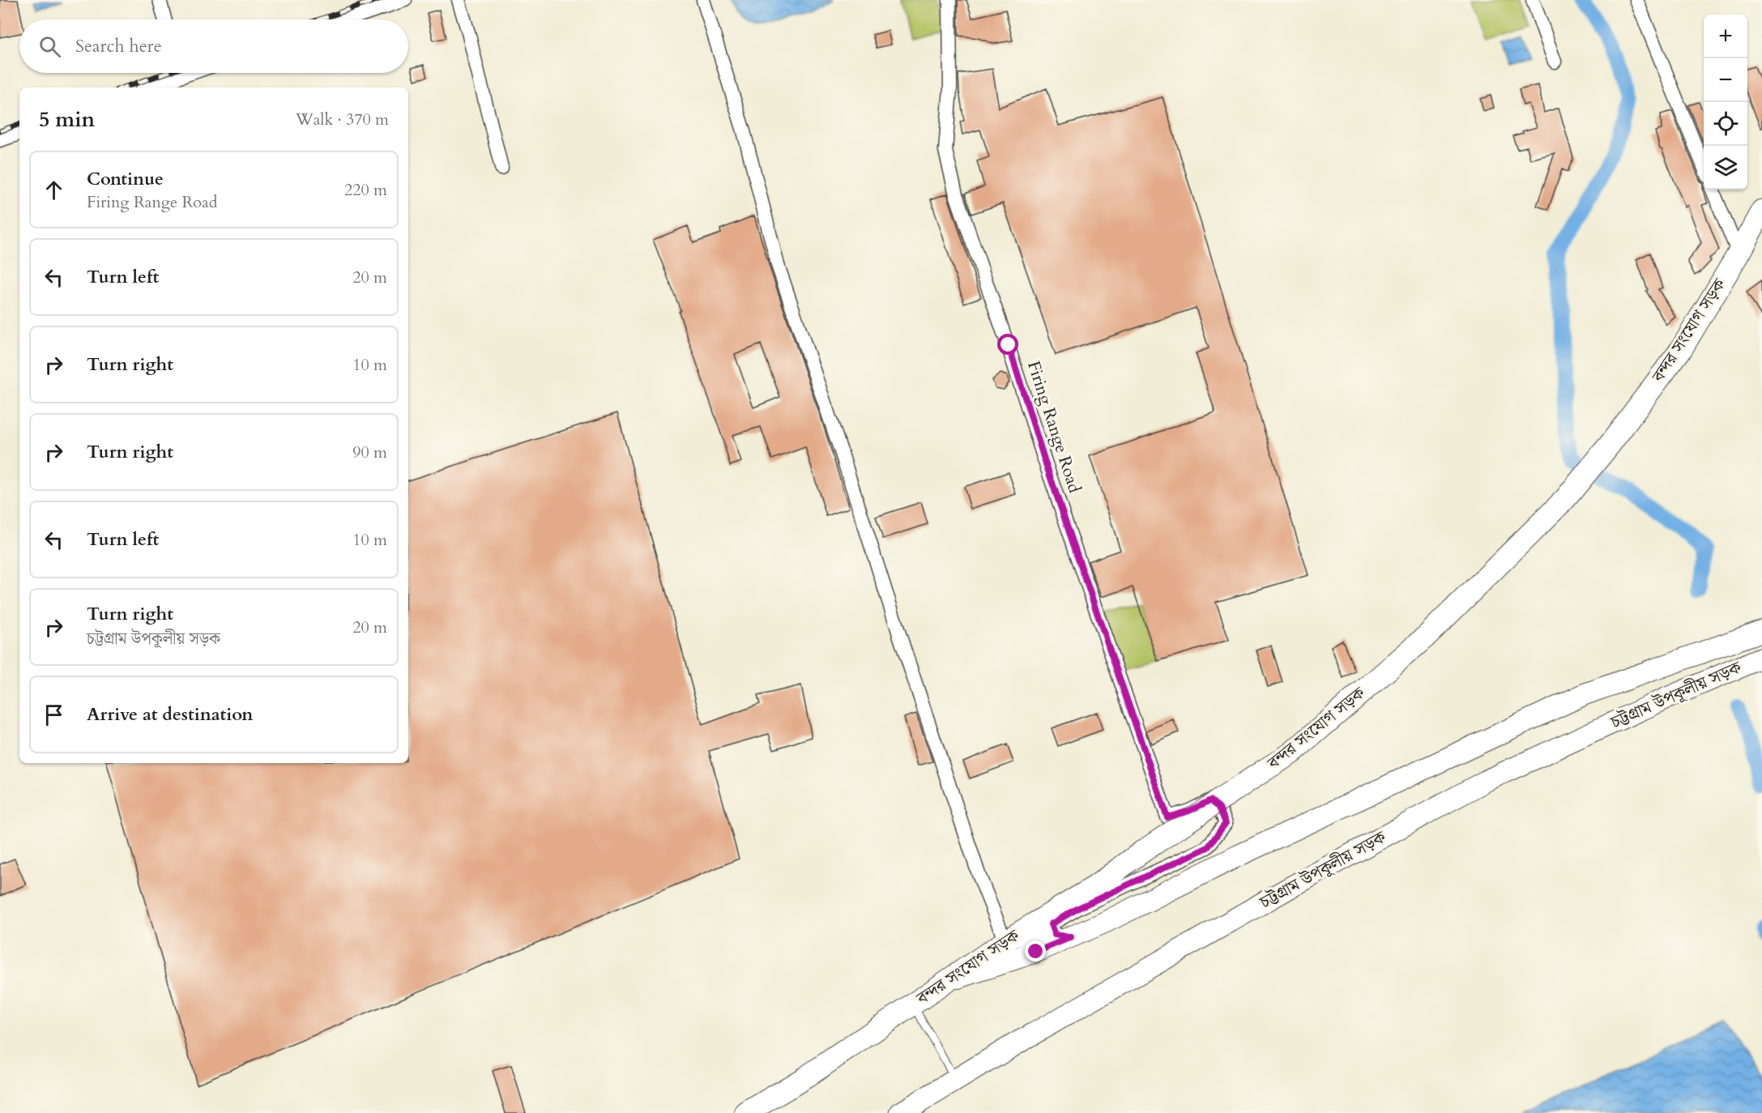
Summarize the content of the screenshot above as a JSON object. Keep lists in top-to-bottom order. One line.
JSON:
{"streets":{"highway":["বন্দর সংযোগ সড়ক","চট্টগ্রাম উপকূলীয় সড়ক"],"street":["Firing Range Road"]},"crossings":[["বন্দর সংযোগ সড়ক","চট্টগ্রাম উপকূলীয় সড়ক"]],"page":{"map_buttons":["+","−"],"search":"Search here","heading":["5 min","Walk · 370 m"],"list":[["Continue","Firing Range Road","220 m"],["Turn left","20 m"],["Turn right","10 m"],["Turn right","90 m"],["Turn left","10 m"],["Turn right","চট্টগ্রাম উপকূলীয় সড়ক","20 m"],"Arrive at destination"]}}
